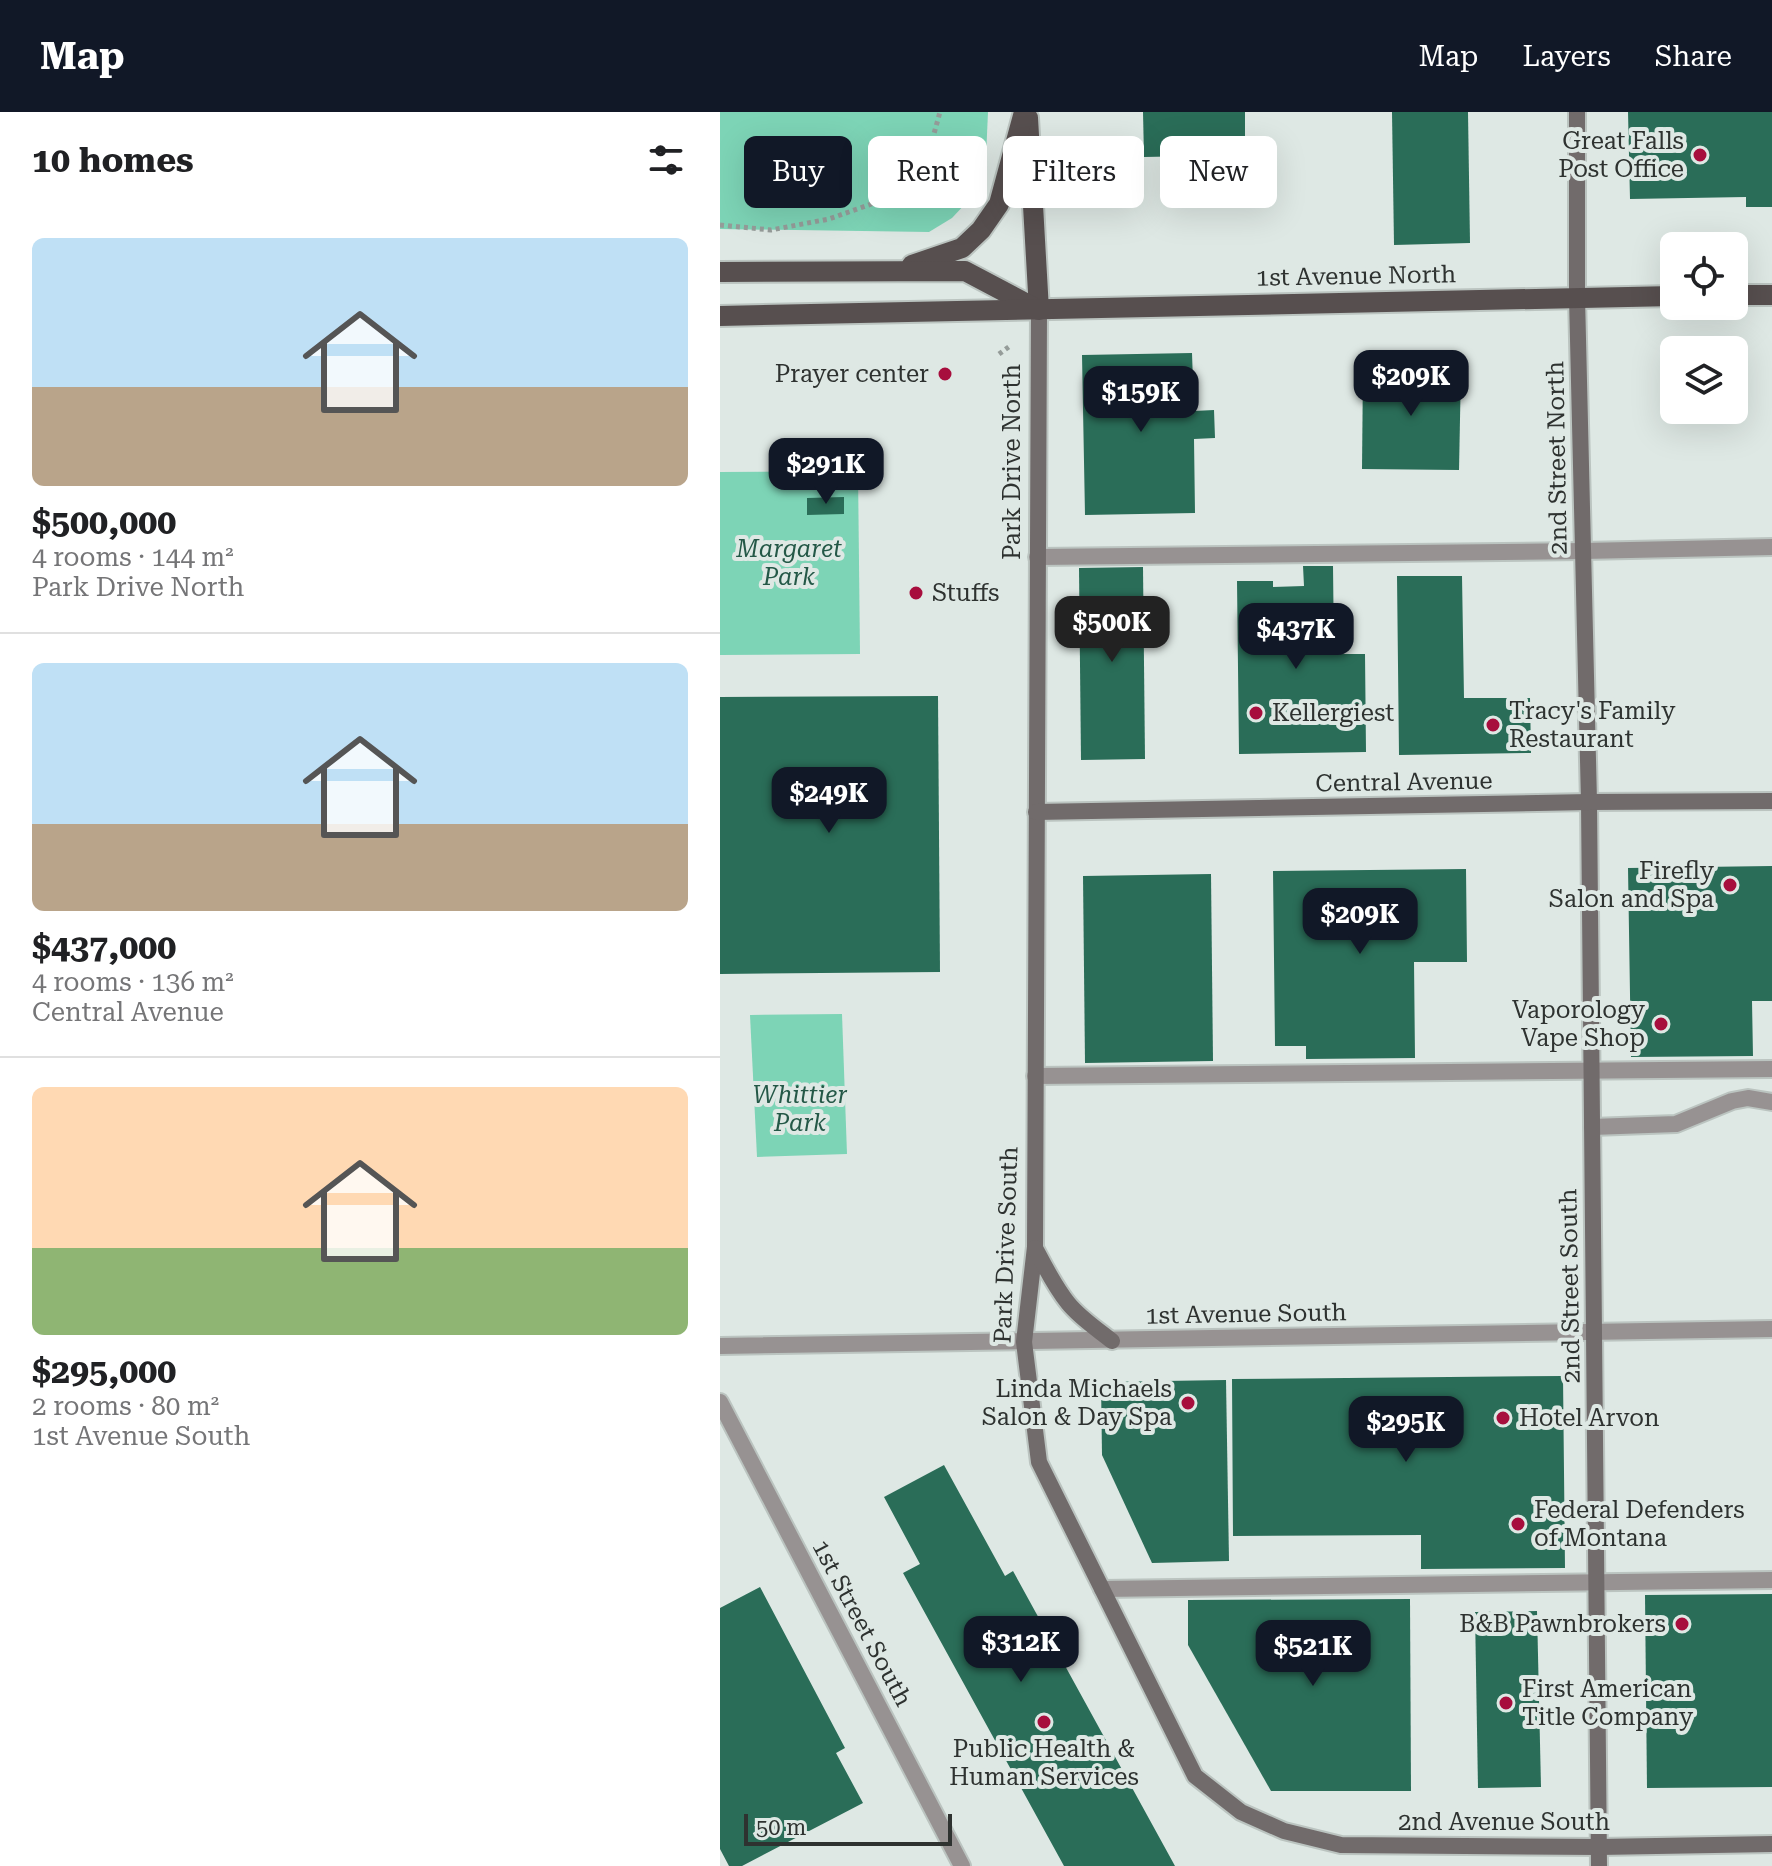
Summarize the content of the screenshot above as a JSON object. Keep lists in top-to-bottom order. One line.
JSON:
{"streets":{"main road":["1st Avenue North","Park Drive North"],"street":["2nd Street North","Central Avenue","Park Drive South","2nd Street South","1st Avenue South","1st Street South","2nd Avenue South"]},"crossings":[["1st Avenue North","2nd Street North"],["1st Avenue North","Park Drive North"],["2nd Street North","Central Avenue"],["2nd Street North","2nd Street South"],["Park Drive North","Central Avenue"],["Park Drive North","Park Drive South"],["Central Avenue","Park Drive South"],["Central Avenue","2nd Street South"],["Park Drive South","1st Avenue South"],["Park Drive South","2nd Avenue South"],["2nd Street South","1st Avenue South"],["2nd Street South","2nd Avenue South"]],"parks":["Margaret Park","Whittier Park"],"places":["Great Falls Post Office","Prayer center","Stuffs","Kellergiest","Tracy's Family Restaurant","Firefly Salon and Spa","Vaporology Vape Shop","Linda Michaels Salon & Day Spa","Hotel Arvon","Federal Defenders of Montana","B&B Pawnbrokers","First American Title Company","Public Health & Human Services"],"scale_bar":"50 m","page":{"header":"Map","nav":["Map","Layers","Share"],"heading":"10 homes","chip":["Buy","Rent","Filters","New"],"list":[{"name":"$500,000","note":"4 rooms · 144 m² · Park Drive North"},{"name":"$437,000","note":"4 rooms · 136 m² · Central Avenue"},{"name":"$295,000","note":"2 rooms · 80 m² · 1st Avenue South"}],"price":["$209K","$159K","$291K","$500K","$437K","$249K","$209K","$295K","$312K","$521K"],"scale":"50 m"}}
